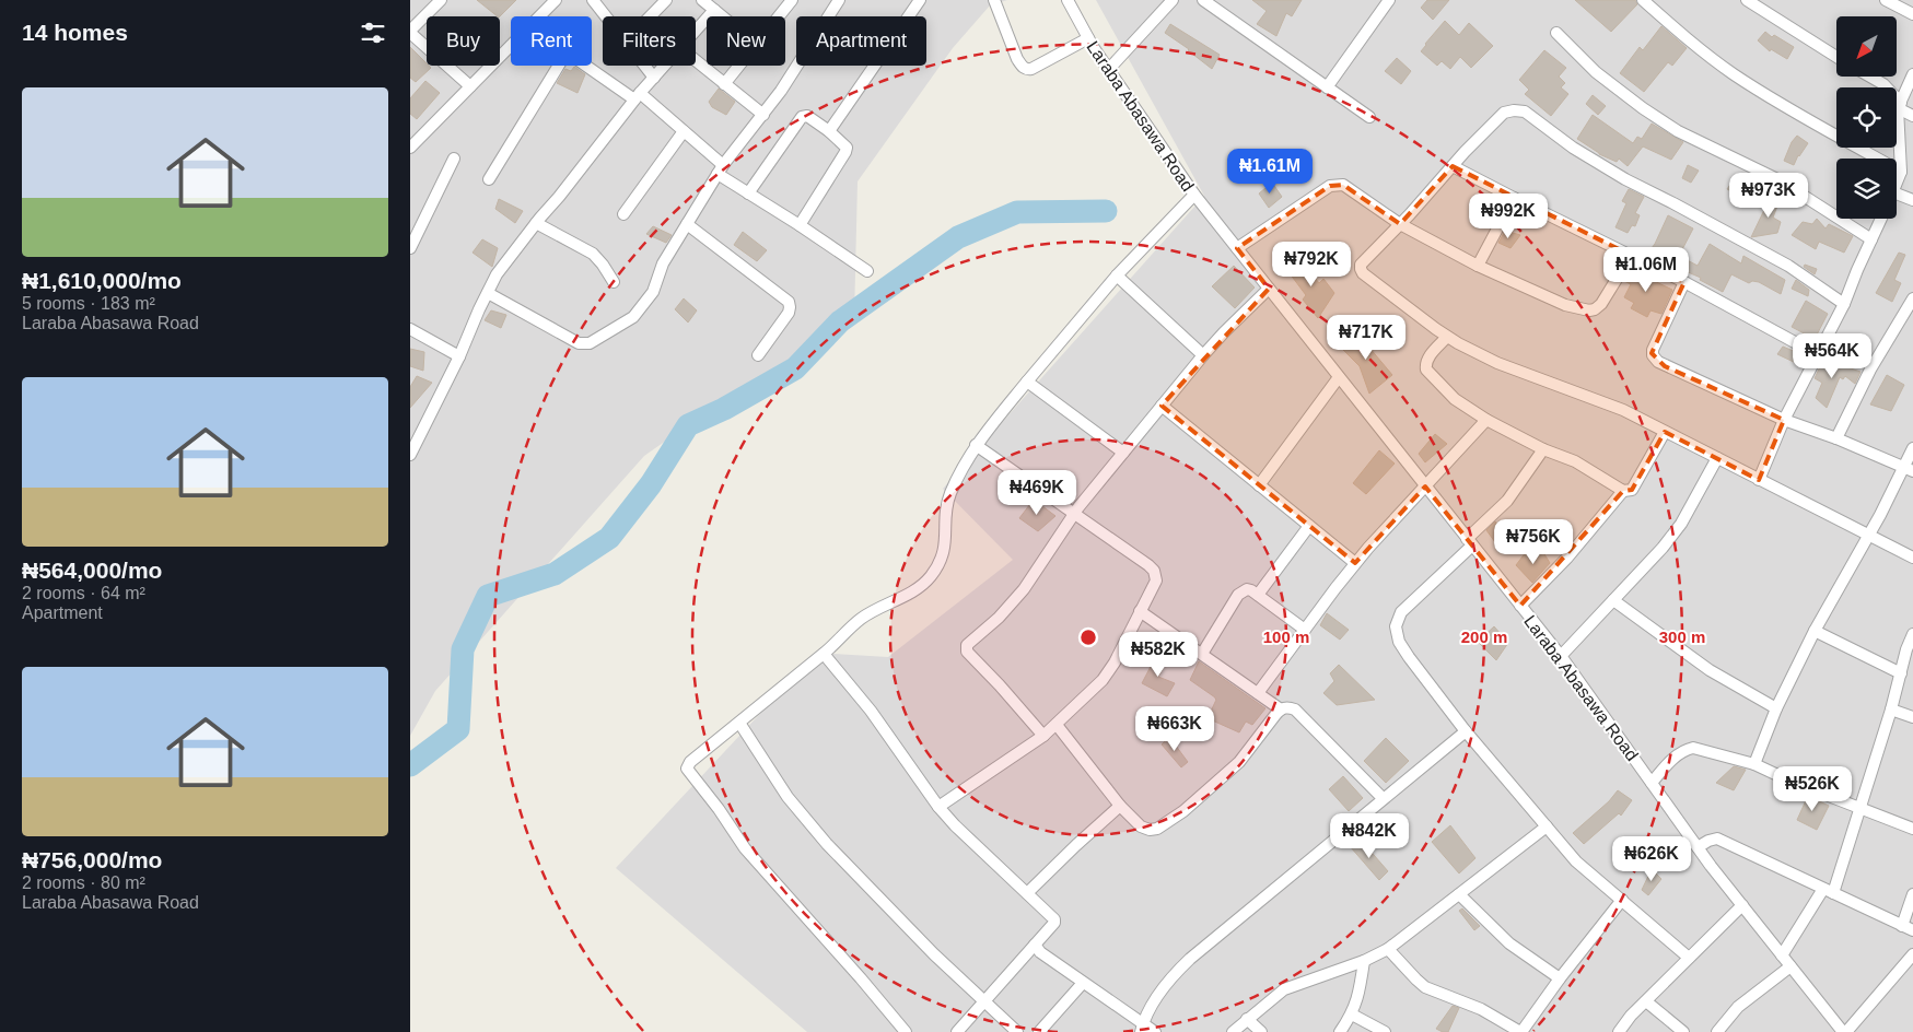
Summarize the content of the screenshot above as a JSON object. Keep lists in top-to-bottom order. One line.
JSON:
{"streets":{"street":["Laraba Abasawa Road"]},"north":"bottom left","page":{"heading":"14 homes","chip":["Buy","Rent","Filters","New","Apartment"],"list":[{"name":"₦1,610,000/mo","note":"5 rooms · 183 m² · Laraba Abasawa Road"},{"name":"₦564,000/mo","note":"2 rooms · 64 m² · Apartment"},{"name":"₦756,000/mo","note":"2 rooms · 80 m² · Laraba Abasawa Road"}],"price":["₦1.61M","₦973K","₦992K","₦792K","₦1.06M","₦717K","₦564K","₦469K","₦756K","₦582K","₦663K","₦526K","₦842K","₦626K"]},"rings":["100 m","200 m","300 m"]}
